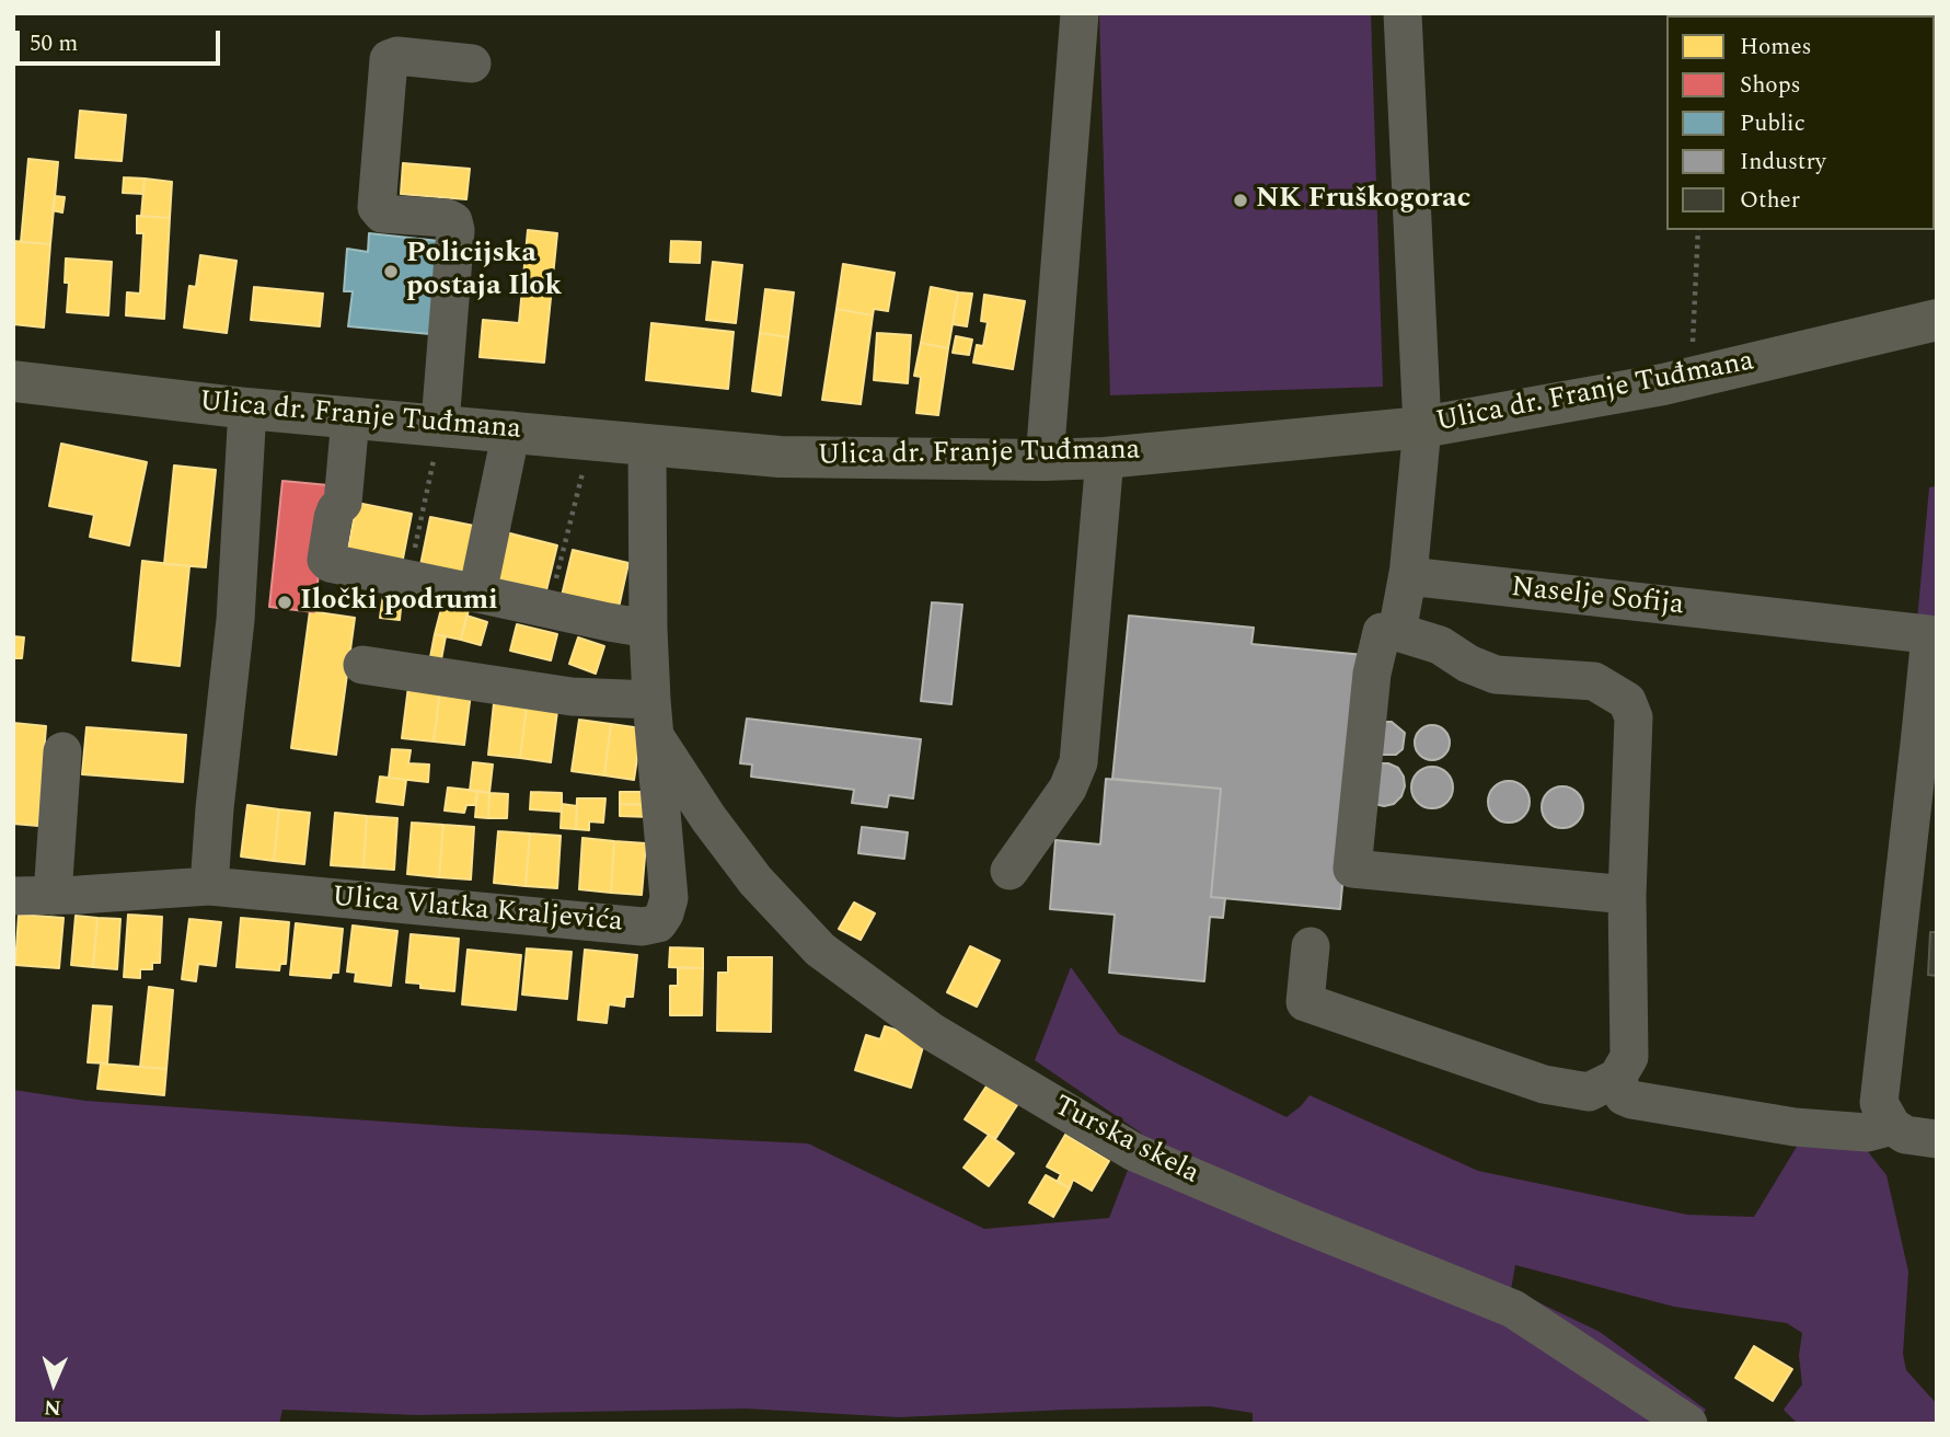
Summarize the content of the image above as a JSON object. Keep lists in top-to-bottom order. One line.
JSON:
{"streets":{"main road":["Ulica dr. Franje Tuđmana"],"street":["Naselje Sofija","Ulica Vlatka Kraljevića","Turska skela"]},"crossings":[["Ulica dr. Franje Tuđmana","Ulica Vlatka Kraljevića"],["Ulica Vlatka Kraljevića","Turska skela"]],"places":["NK Fruškogorac","Policijska postaja Ilok","Iločki podrumi"],"legend":["Homes","Shops","Public","Industry","Other"],"scale_bar":"50 m","north":"bottom"}
